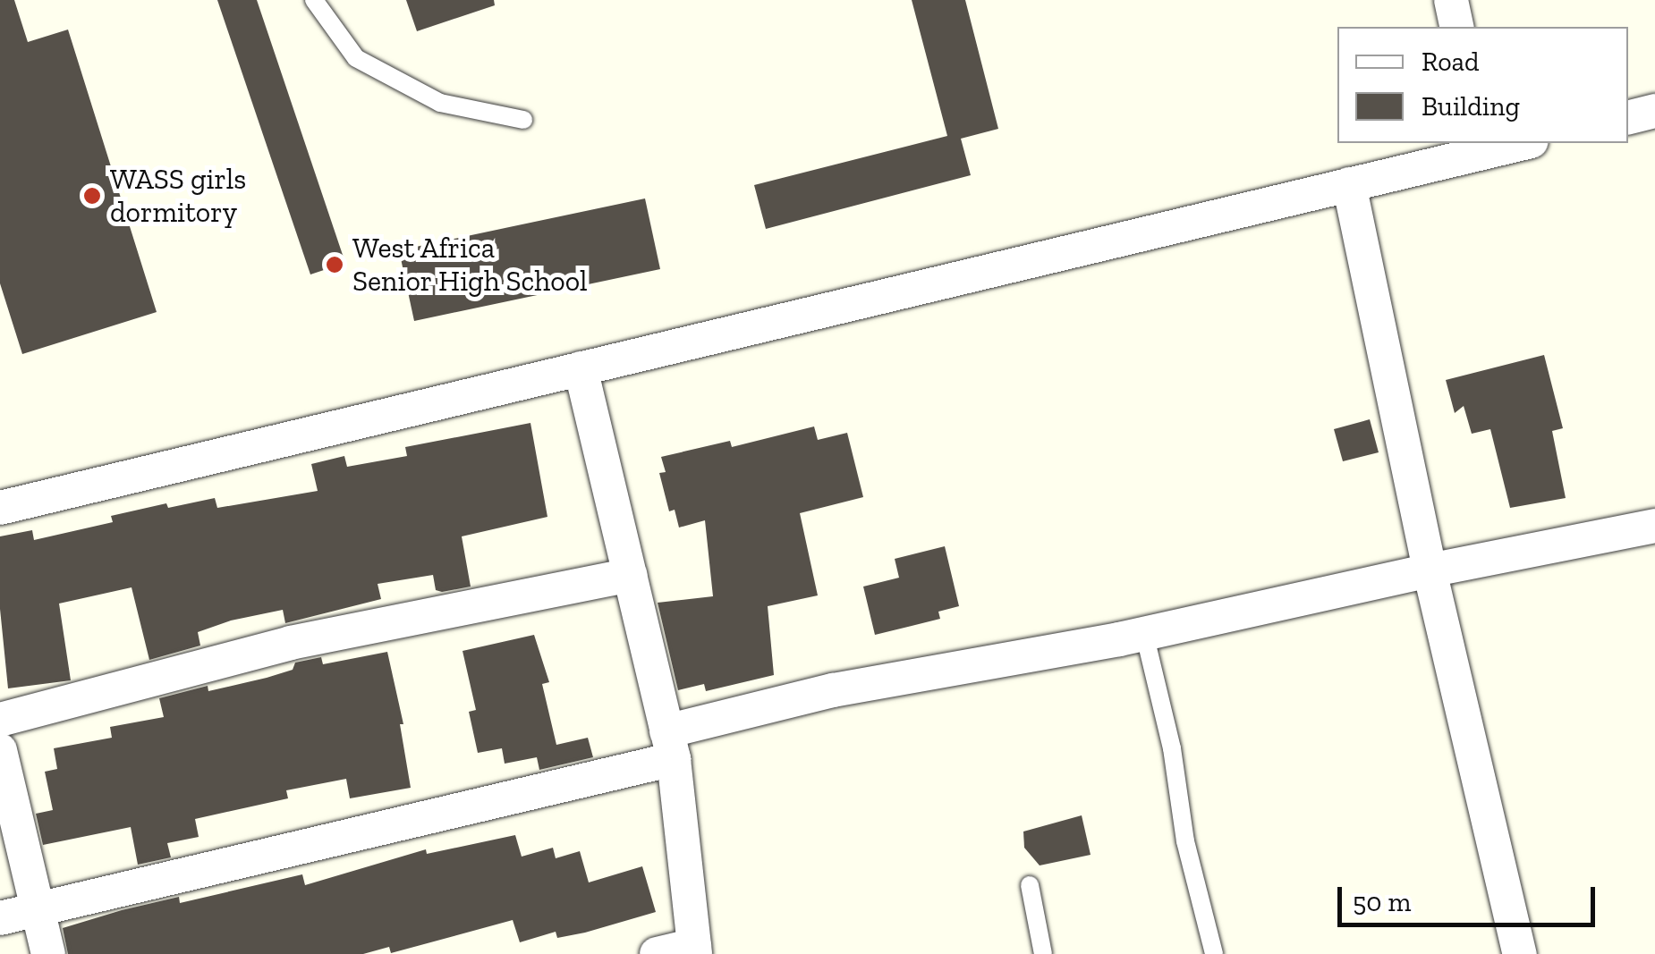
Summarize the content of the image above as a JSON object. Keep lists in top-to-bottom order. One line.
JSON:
{"places":["WASS girls dormitory","West Africa Senior High School"],"legend":["Road","Building"],"scale_bar":"50 m"}
